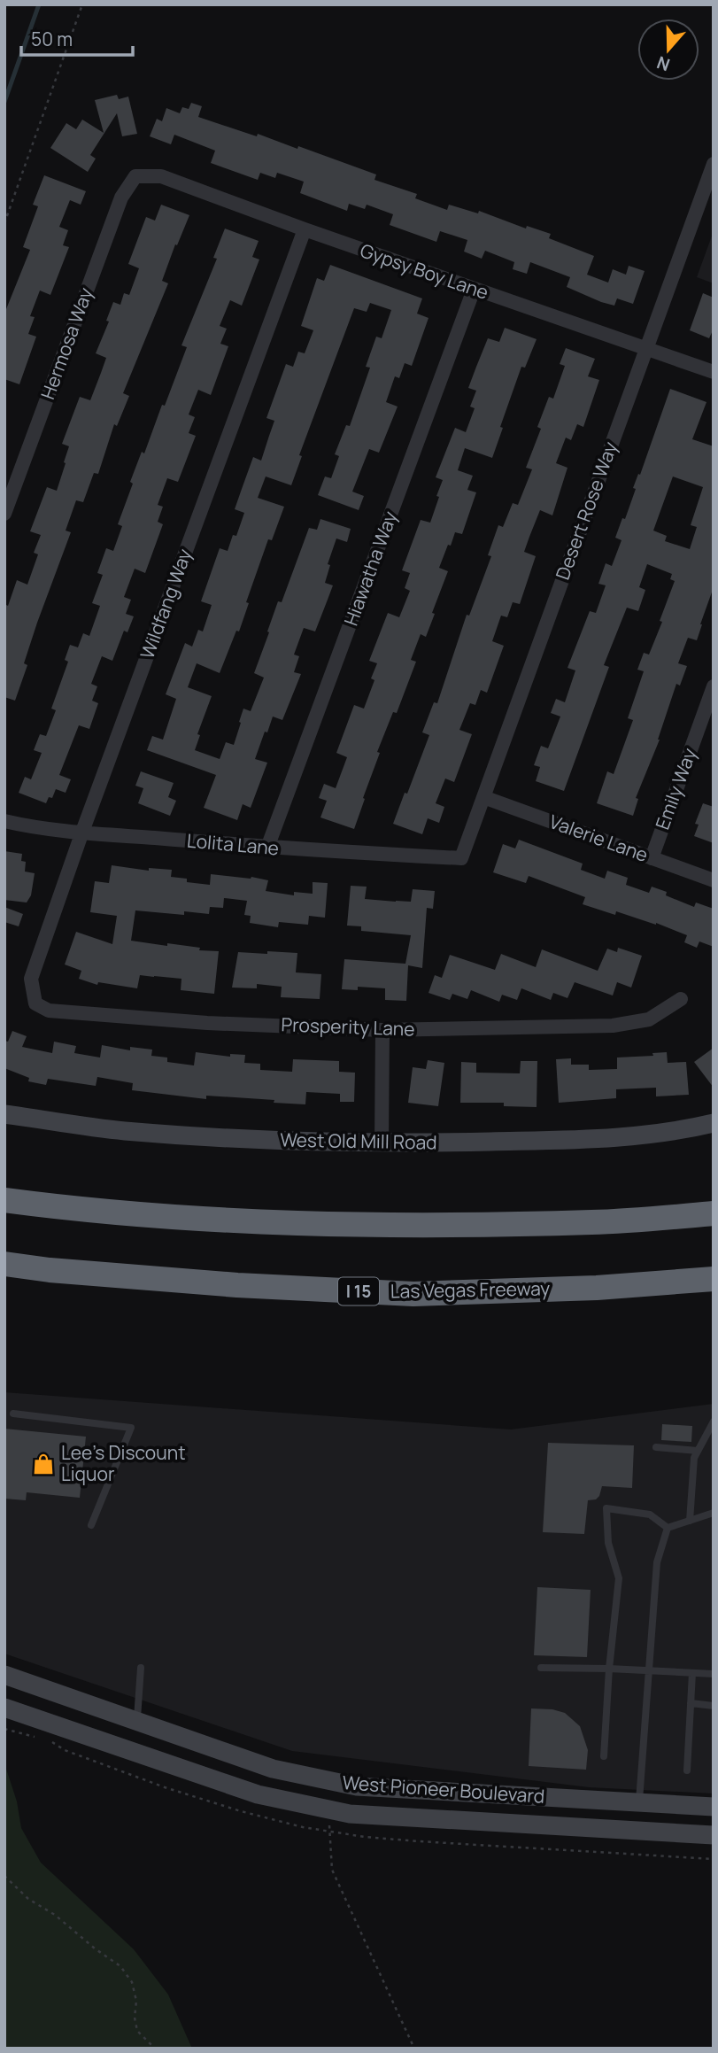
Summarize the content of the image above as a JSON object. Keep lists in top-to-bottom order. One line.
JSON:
{"streets":{"highway":["Las Vegas Freeway","I 15"],"main road":["West Old Mill Road","West Pioneer Boulevard"],"street":["Gypsy Boy Lane","Hermosa Way","Desert Rose Way","Hiawatha Way","Wildfang Way","Emily Way","Valerie Lane","Lolita Lane","Prosperity Lane"]},"crossings":[["Gypsy Boy Lane","Hermosa Way"],["Gypsy Boy Lane","Desert Rose Way"],["Gypsy Boy Lane","Hiawatha Way"],["Gypsy Boy Lane","Wildfang Way"],["Desert Rose Way","Valerie Lane"],["Desert Rose Way","Lolita Lane"],["Hiawatha Way","Lolita Lane"],["Wildfang Way","Lolita Lane"],["Wildfang Way","Prosperity Lane"],["Emily Way","Valerie Lane"]],"places":{"shop":["Lee's Discount Liquor"]},"scale_bar":"50 m","north":"bottom"}
